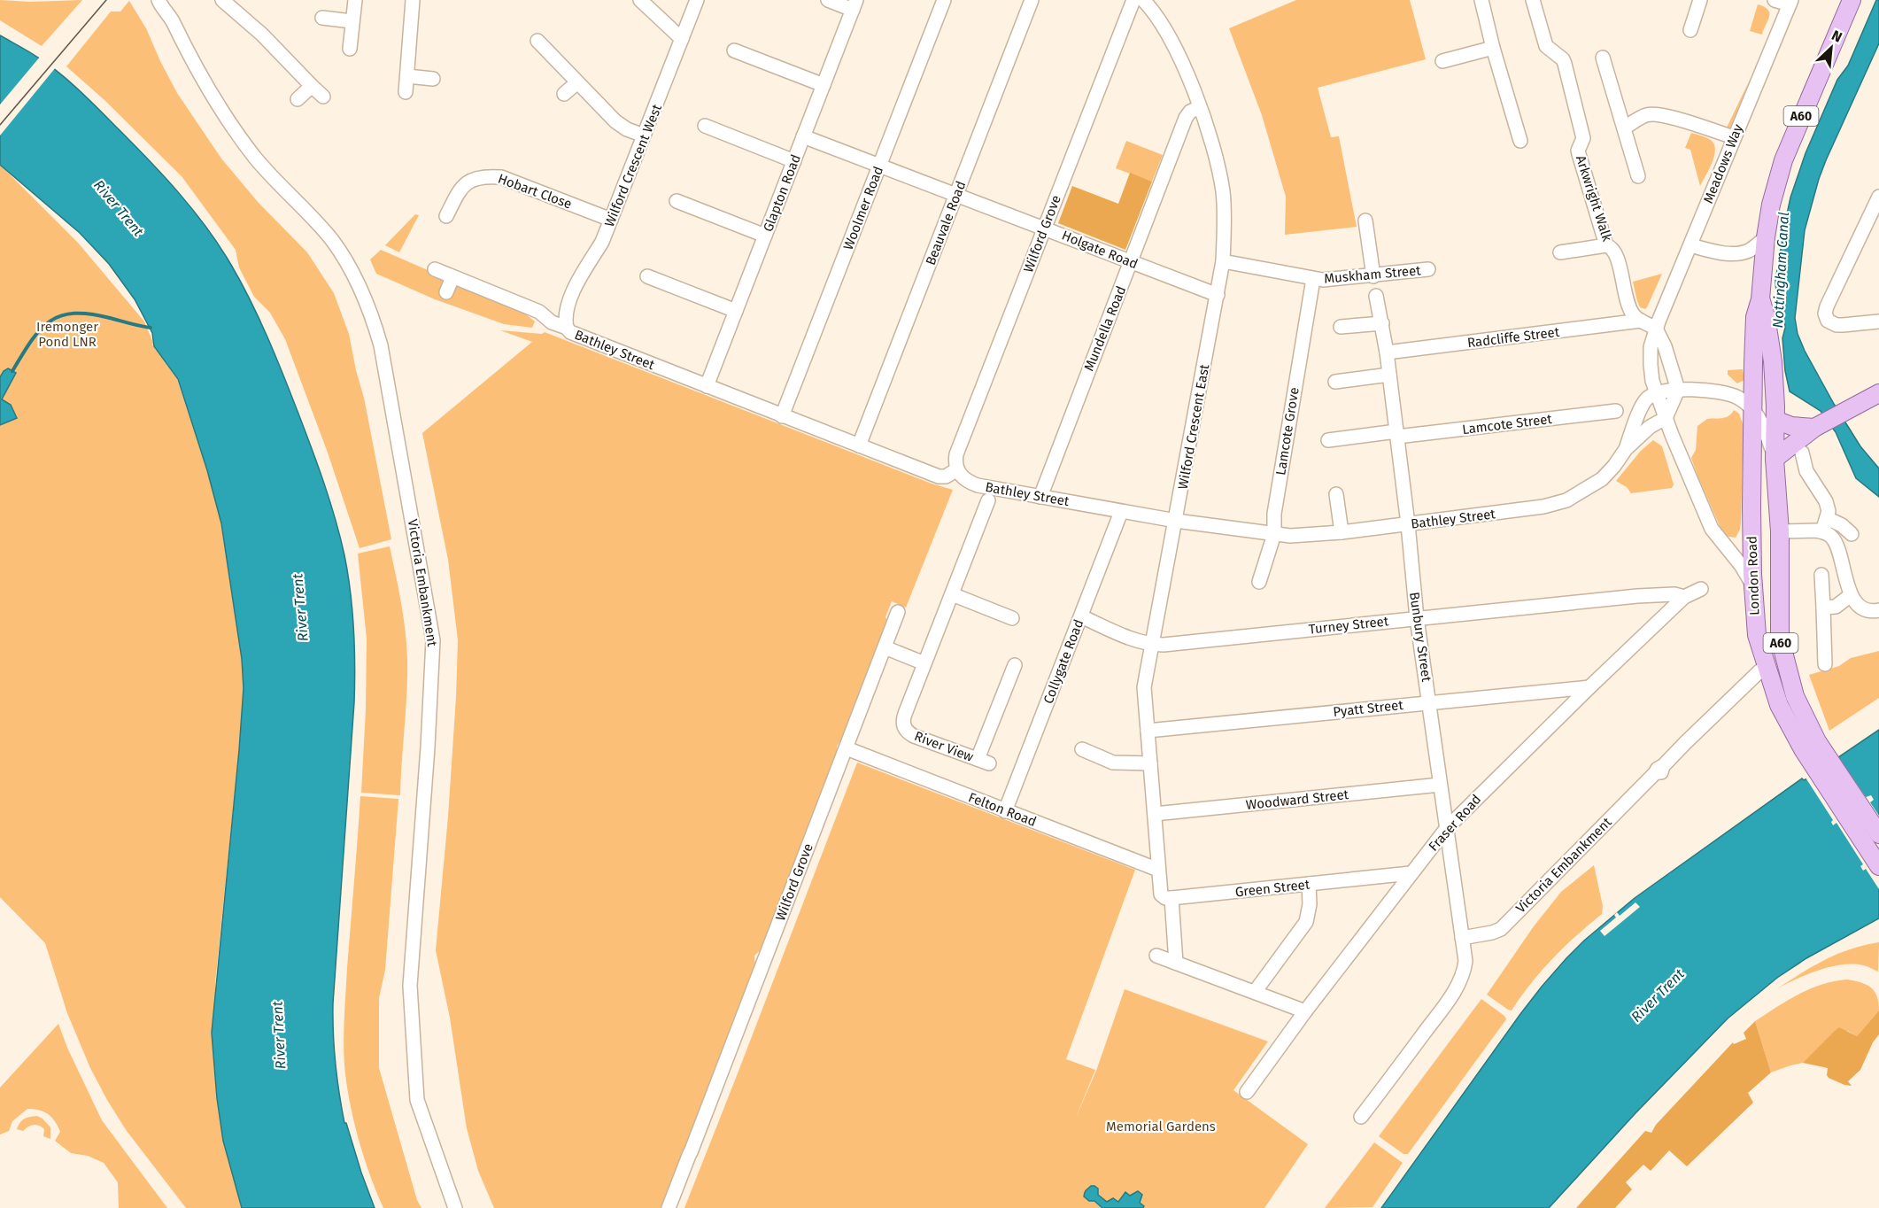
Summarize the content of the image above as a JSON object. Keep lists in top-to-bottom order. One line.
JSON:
{"streets":{"main road":["A60","London Road"],"street":["Meadows Way","Wilford Crescent West","Hobart Close","Glapton Road","Arkwright Walk","Woolmer Road","Beauvale Road","Wilford Grove","Holgate Road","Muskham Street","Mundella Road","Radcliffe Street","Bathley Street","Lamcote Street","Wilford Crescent East","Lamcote Grove","Victoria Embankment","Turney Street","Bunbury Street","Collygate Road","Pyatt Street","River View","Woodward Street","Felton Road","Fraser Road","Green Street"]},"crossings":[["Meadows Way","Bathley Street"],["Meadows Way","London Road"],["Wilford Crescent West","Hobart Close"],["Wilford Crescent West","Bathley Street"],["Glapton Road","Holgate Road"],["Glapton Road","Bathley Street"],["Arkwright Walk","Radcliffe Street"],["Woolmer Road","Holgate Road"],["Woolmer Road","Bathley Street"],["Beauvale Road","Holgate Road"],["Beauvale Road","Bathley Street"],["Wilford Grove","Holgate Road"],["Wilford Grove","Bathley Street"],["Wilford Grove","Felton Road"],["Holgate Road","Mundella Road"],["Holgate Road","Wilford Crescent East"],["Muskham Street","Wilford Crescent East"],["Muskham Street","Lamcote Grove"],["Mundella Road","Bathley Street"],["Mundella Road","Wilford Crescent East"],["Radcliffe Street","Bunbury Street"],["Bathley Street","Wilford Crescent East"],["Bathley Street","Lamcote Grove"],["Bathley Street","Bunbury Street"],["Bathley Street","Collygate Road"],["Lamcote Street","Bunbury Street"],["Wilford Crescent East","Turney Street"],["Wilford Crescent East","Pyatt Street"],["Wilford Crescent East","Woodward Street"],["Wilford Crescent East","Felton Road"],["London Road","Victoria Embankment"],["Victoria Embankment","Bunbury Street"],["Turney Street","Bunbury Street"],["Turney Street","Collygate Road"],["Turney Street","Fraser Road"],["Bunbury Street","Pyatt Street"],["Bunbury Street","Woodward Street"],["Bunbury Street","Fraser Road"],["Collygate Road","Felton Road"],["Pyatt Street","Fraser Road"],["Fraser Road","Green Street"]],"water":["River Trent","Nottingham Canal"],"parks":["Iremonger Pond LNR","Memorial Gardens"],"north":"top right"}
